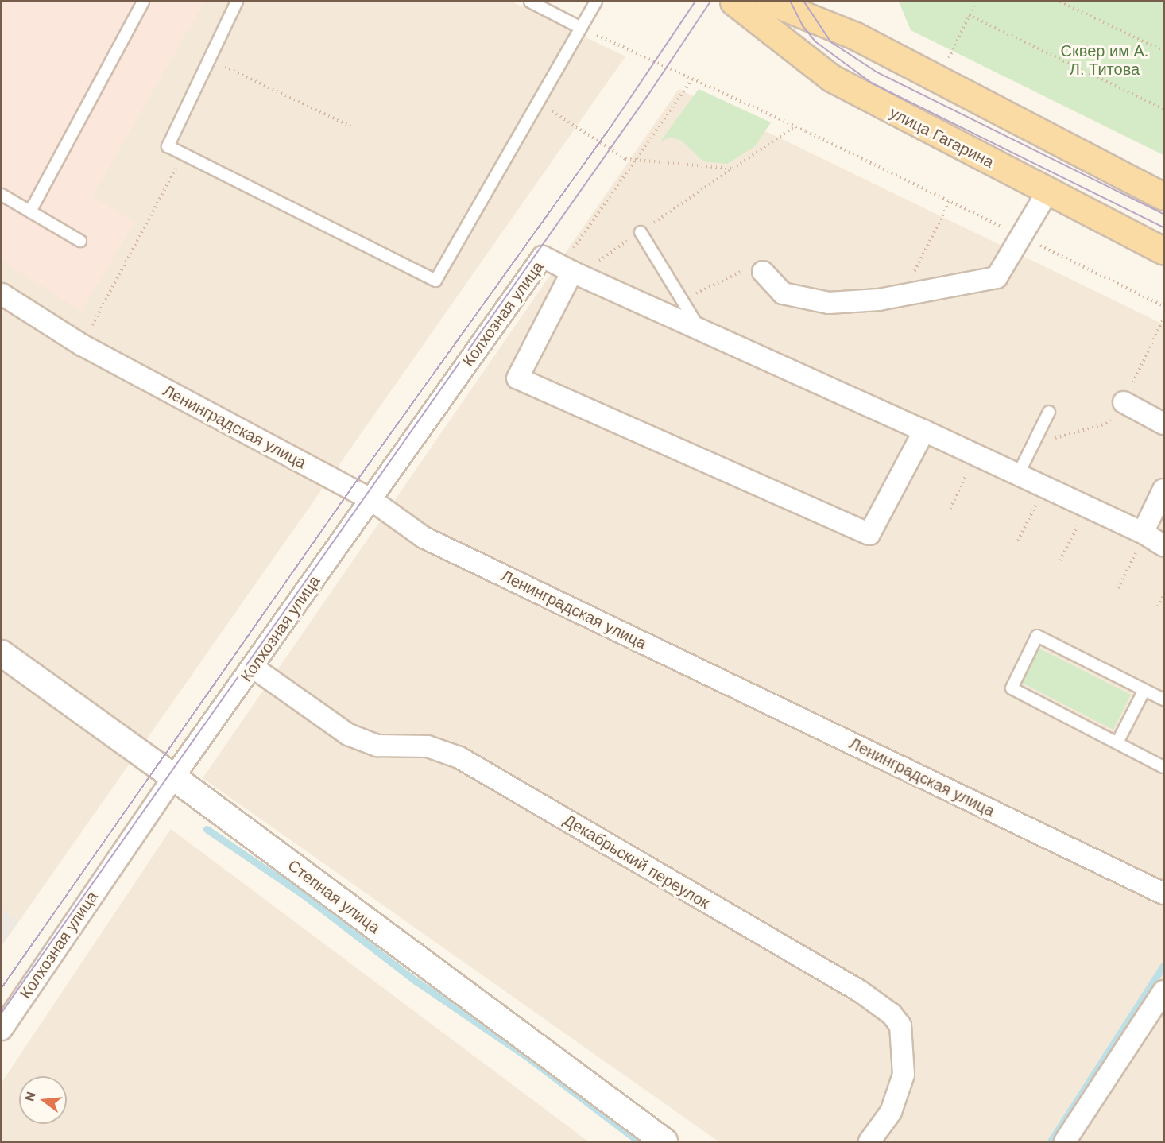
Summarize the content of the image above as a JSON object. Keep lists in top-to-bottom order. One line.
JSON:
{"streets":{"main road":["улица Гагарина"],"street":["Колхозная улица","Ленинградская улица","Декабрьский переулок","Степная улица"]},"crossings":[["Колхозная улица","Ленинградская улица"],["Колхозная улица","Декабрьский переулок"],["Колхозная улица","Степная улица"]],"parks":["Сквер им А. Л. Титова"],"north":"left"}
